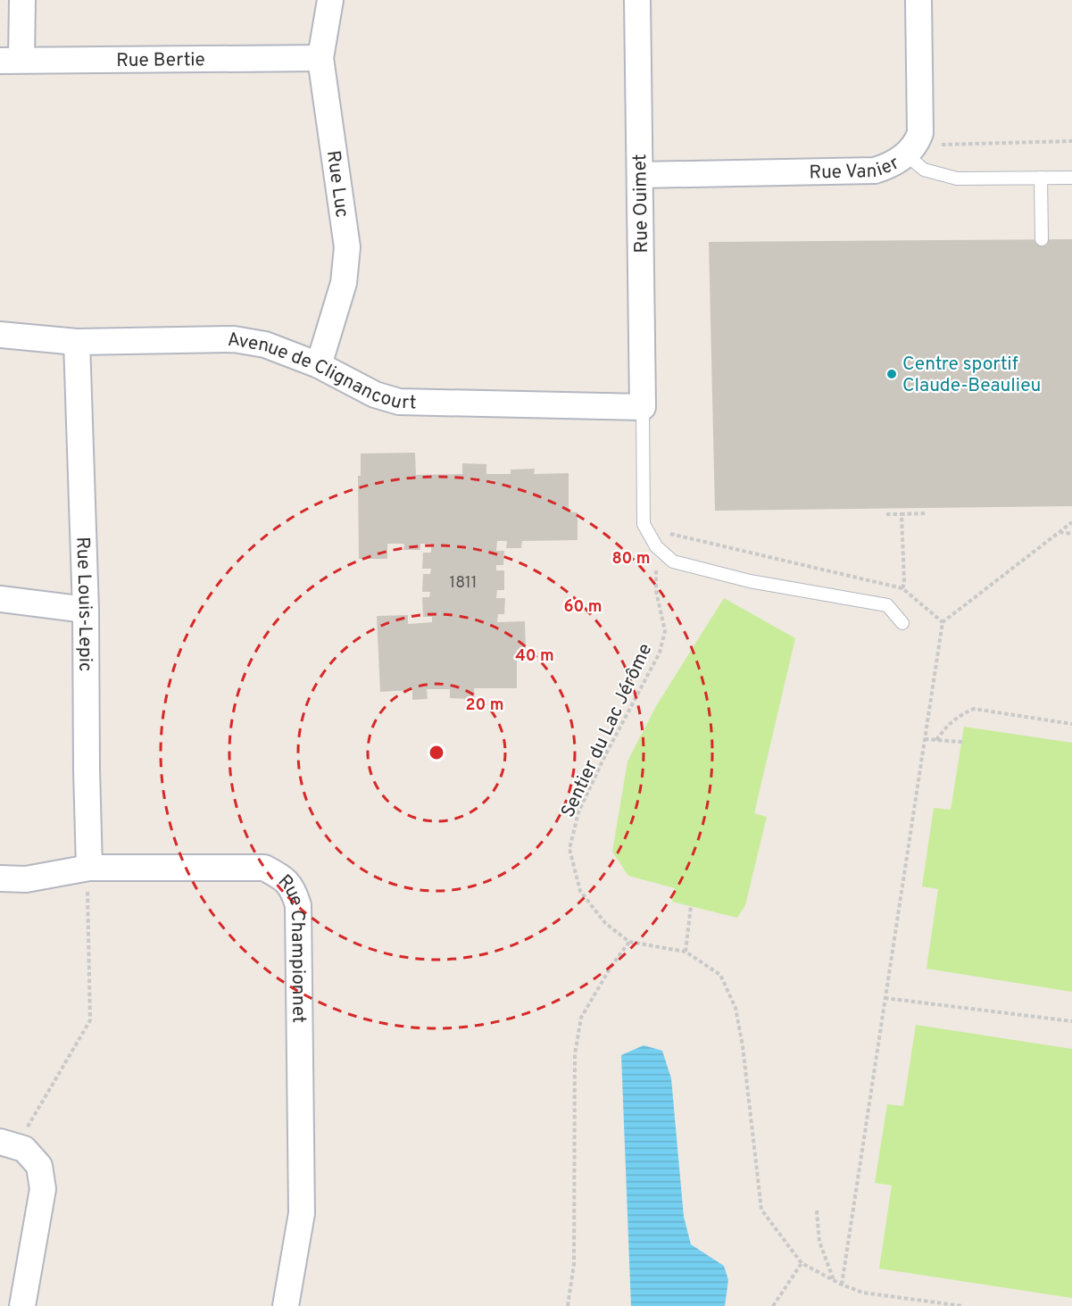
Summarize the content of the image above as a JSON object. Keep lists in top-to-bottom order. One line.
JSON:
{"streets":{"street":["Rue Bertie","Rue Vanier","Rue Luc","Rue Ouimet","Avenue de Clignancourt","Rue Louis-Lepic","Rue Championnet"],"path":["Sentier du Lac Jérôme"]},"crossings":[["Rue Bertie","Rue Luc"],["Rue Vanier","Rue Ouimet"],["Rue Luc","Avenue de Clignancourt"],["Rue Ouimet","Avenue de Clignancourt"],["Avenue de Clignancourt","Rue Louis-Lepic"],["Rue Louis-Lepic","Rue Championnet"]],"places":["Centre sportif Claude-Beaulieu"],"house_numbers":["1811"],"rings":["80 m","60 m","40 m","20 m"]}
